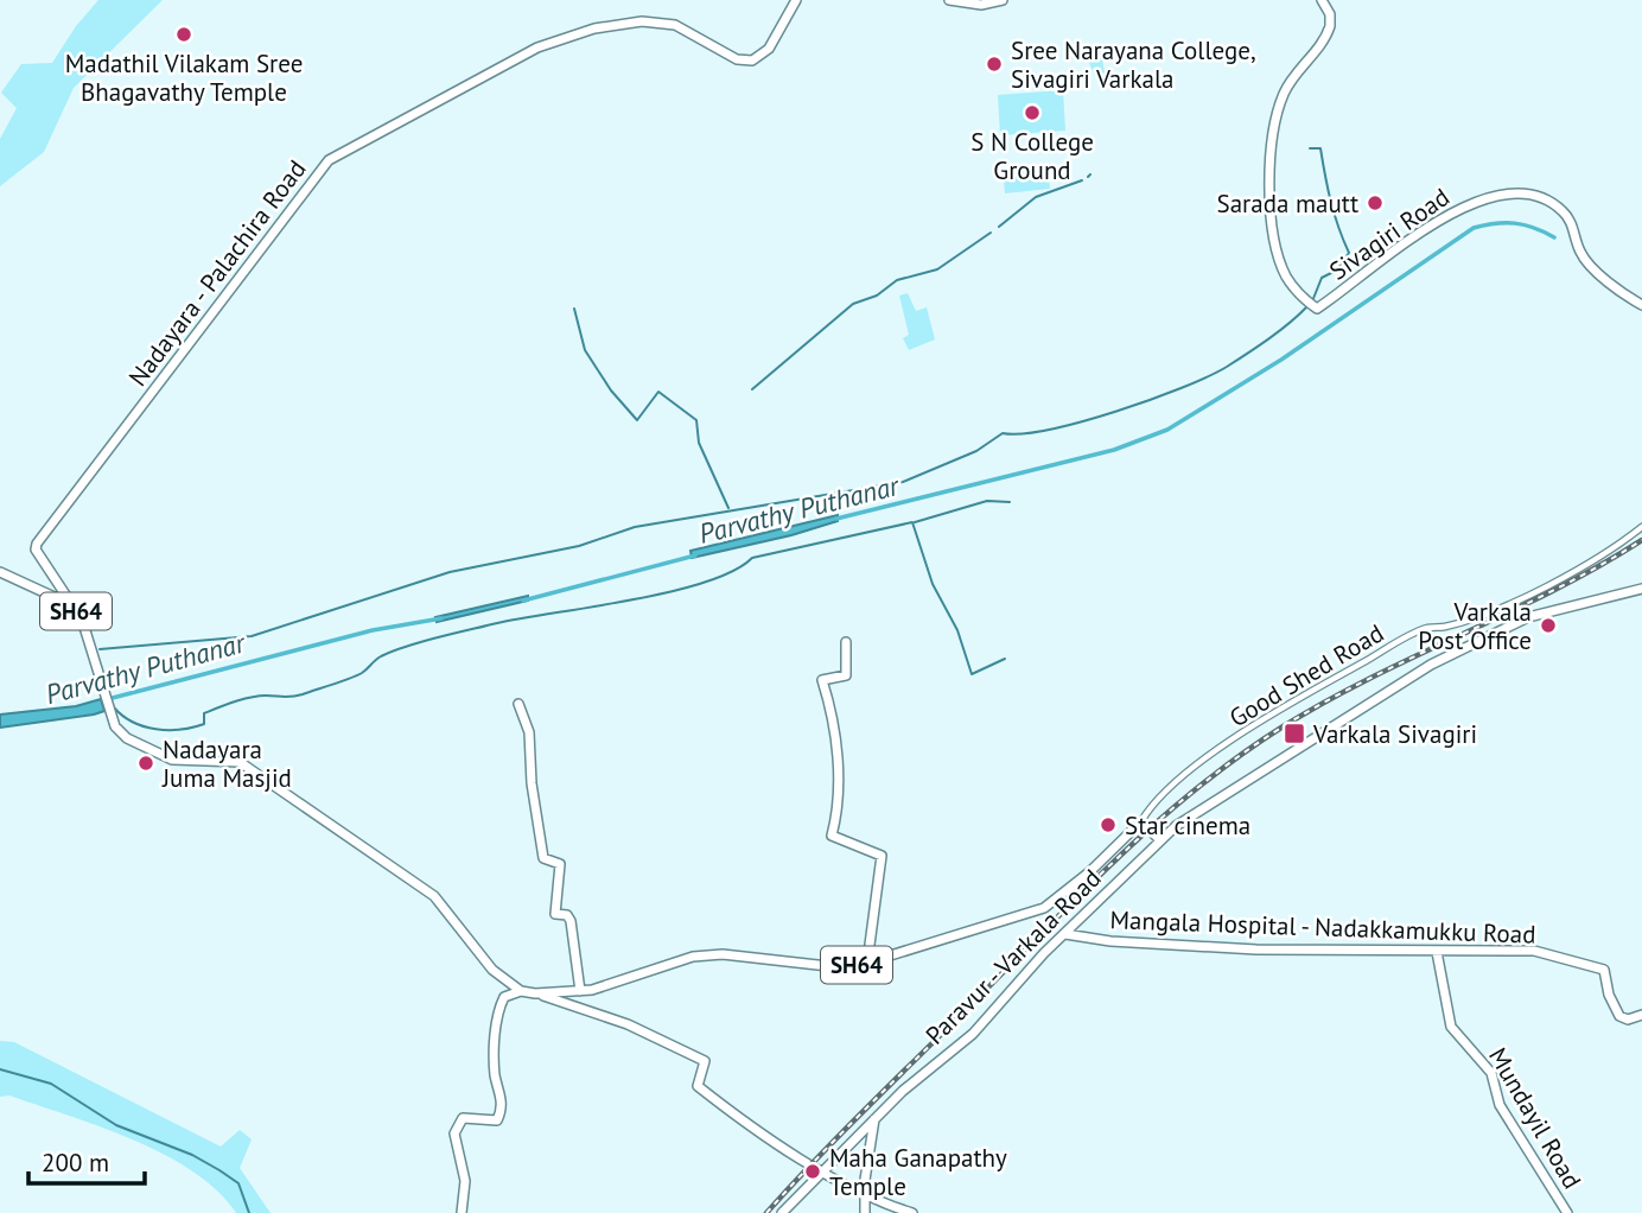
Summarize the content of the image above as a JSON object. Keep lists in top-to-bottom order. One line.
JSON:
{"streets":{"main road":["Sivagiri Road","Nadayara - Palachira Road","SH64","Mangala Hospital - Nadakkamukku Road","Paravur - Varkala Road","Mundayil Road"],"street":["Good Shed Road"]},"crossings":[["Nadayara - Palachira Road","SH64"],["SH64","Good Shed Road"],["Mangala Hospital - Nadakkamukku Road","Paravur - Varkala Road"],["Mangala Hospital - Nadakkamukku Road","Mundayil Road"]],"water":["Parvathy Puthanar"],"places":{"other":["Madathil Vilakam Sree Bhagavathy Temple","Sree Narayana College, Sivagiri Varkala","S N College Ground","Sarada mautt","Varkala Post Office","Nadayara Juma Masjid","Star cinema","Maha Ganapathy Temple"],"transit":["Varkala Sivagiri"]},"scale_bar":"200 m"}
